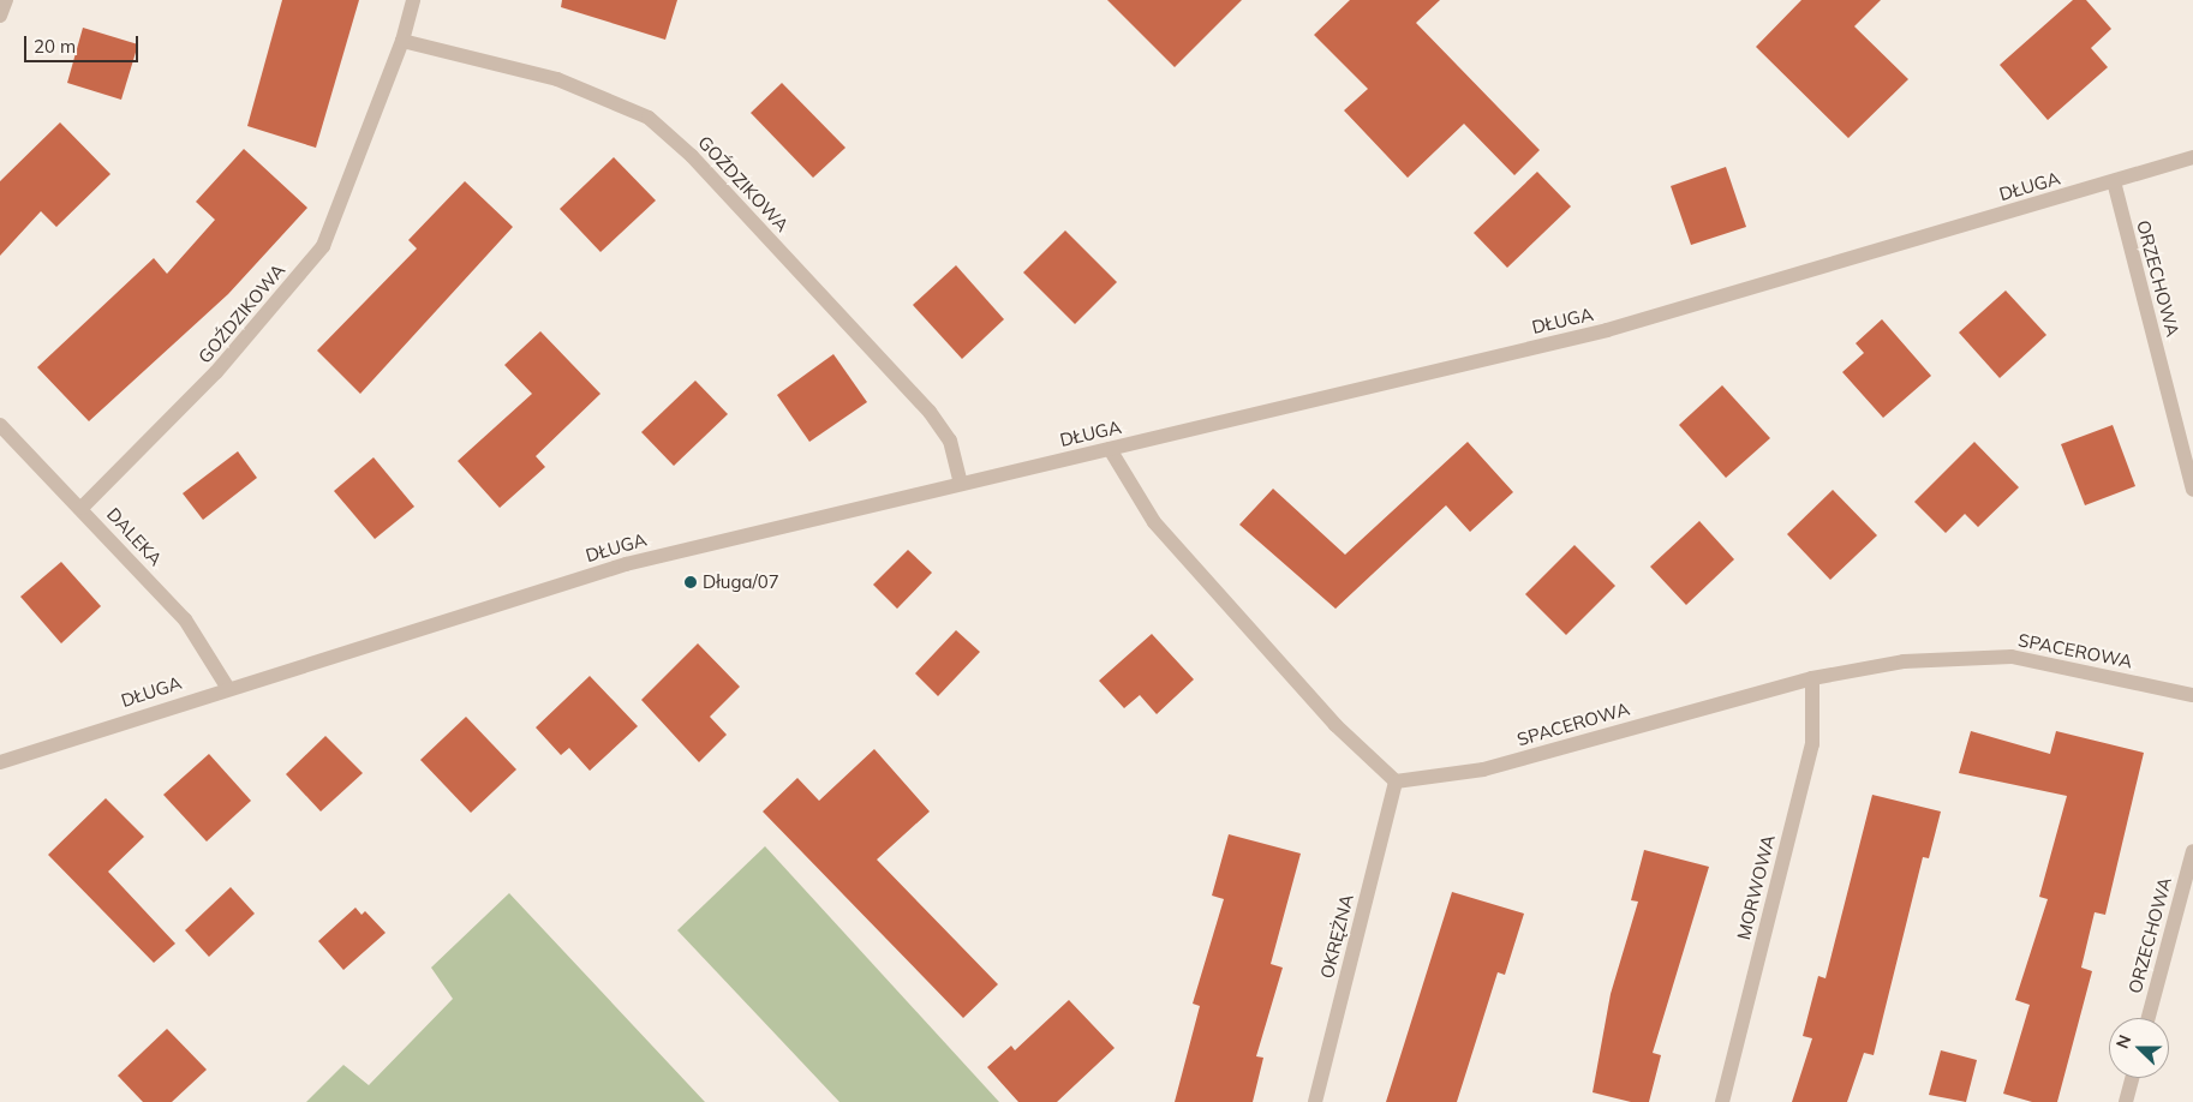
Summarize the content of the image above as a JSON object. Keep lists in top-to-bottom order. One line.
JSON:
{"streets":{"street":["GOŹDZIKOWA","DŁUGA","ORZECHOWA","DALEKA","SPACEROWA","MORWOWA","OKRĘŻNA"]},"crossings":[["GOŹDZIKOWA","DŁUGA"],["GOŹDZIKOWA","DALEKA"],["DŁUGA","ORZECHOWA"],["DŁUGA","DALEKA"],["SPACEROWA","MORWOWA"],["SPACEROWA","OKRĘŻNA"]],"places":["Długa/07"],"scale_bar":"20 m","north":"left"}
